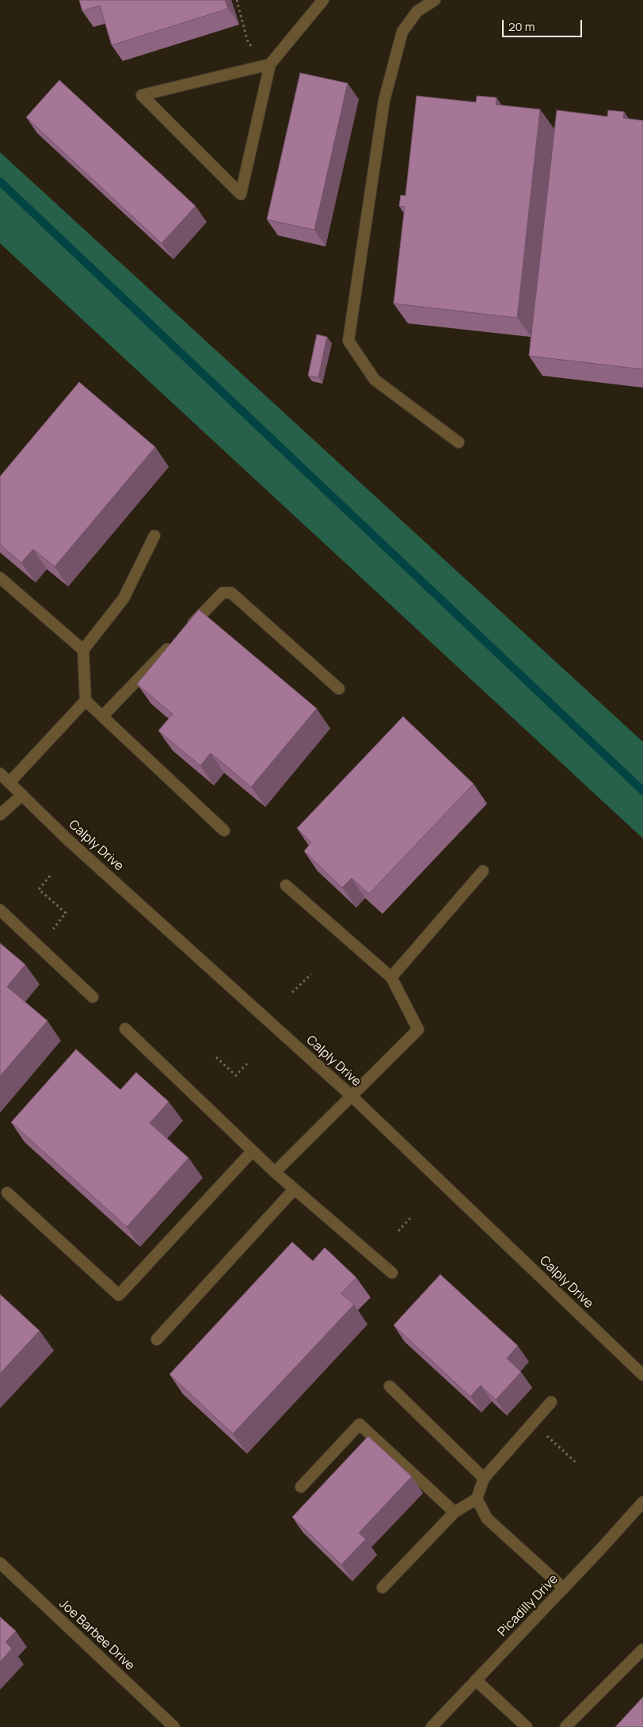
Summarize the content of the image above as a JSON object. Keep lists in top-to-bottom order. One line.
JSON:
{"streets":{"street":["Calply Drive","Picadilly Drive","Joe Barbee Drive"]},"scale_bar":"20 m"}
